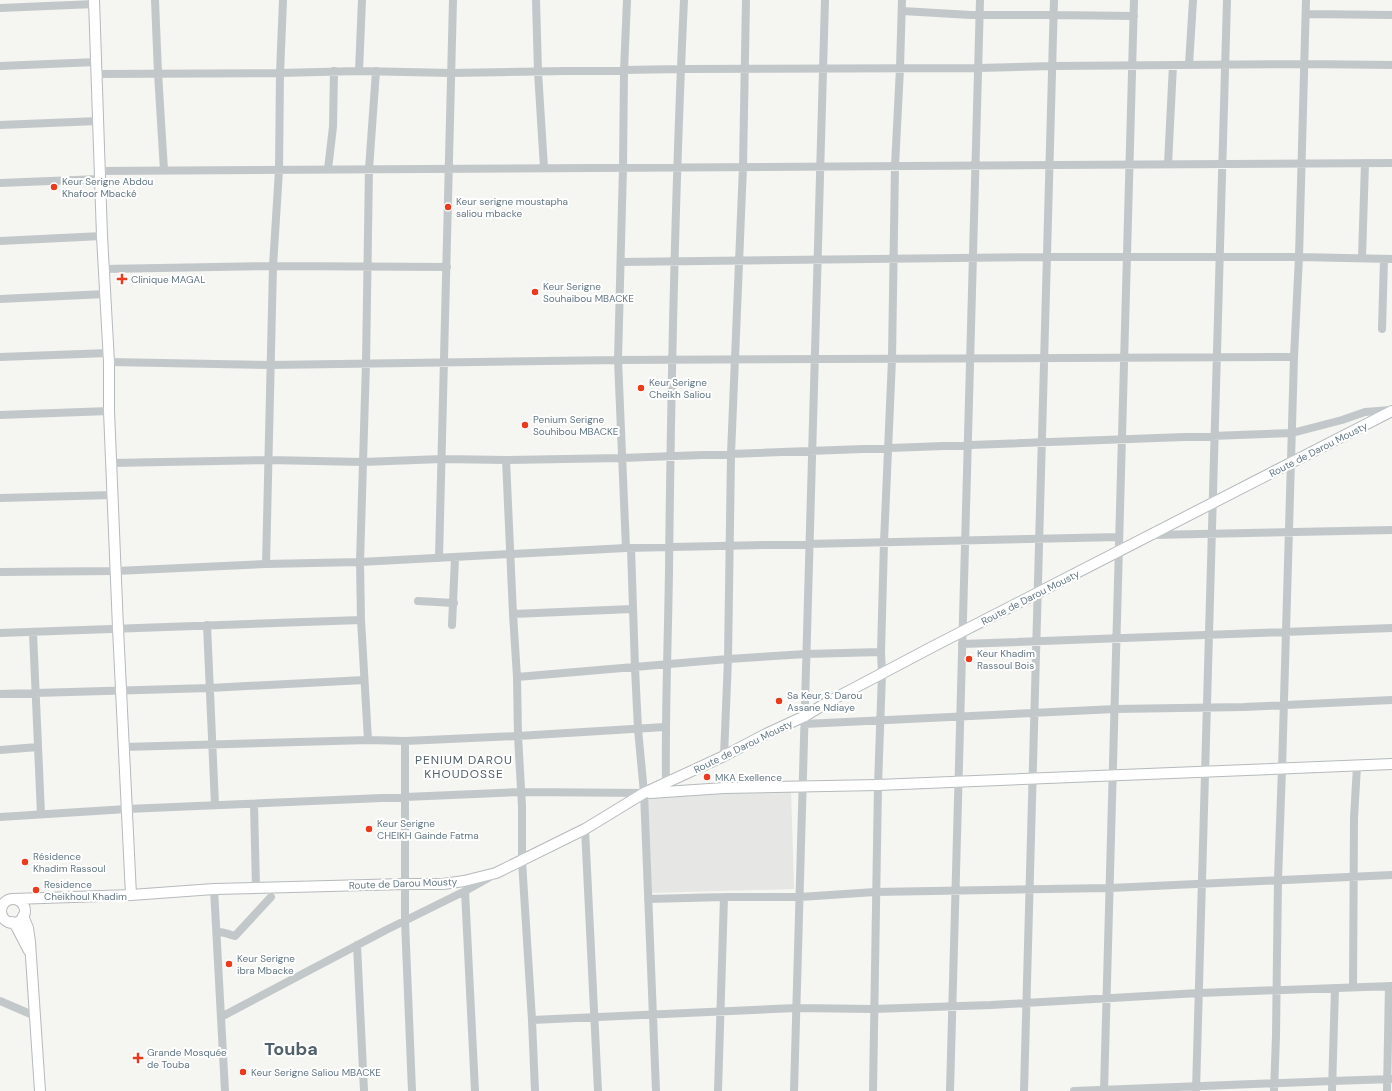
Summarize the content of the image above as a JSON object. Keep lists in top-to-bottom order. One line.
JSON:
{"streets":{"main road":["Route de Darou Mousty"]},"districts":["PENIUM DAROU KHOUDOSSE","Touba"],"places":{"other":["Keur Serigne Abdou Khafoor Mbacké","Keur serigne moustapha saliou mbacke","Keur Serigne Souhaibou MBACKE","Keur Serigne Cheikh Saliou","Penium Serigne Souhibou MBACKE","Keur Khadim Rassoul Bois","Sa Keur S. Darou Assane Ndiaye","MKA Exellence","Keur Serigne CHEIKH Gainde Fatma","Résidence Khadim Rassoul","Residence Cheikhoul Khadim","Keur Serigne ibra Mbacke","Keur Serigne Saliou MBACKE"],"health":["Clinique MAGAL","Grande Mosquée de Touba"]}}
